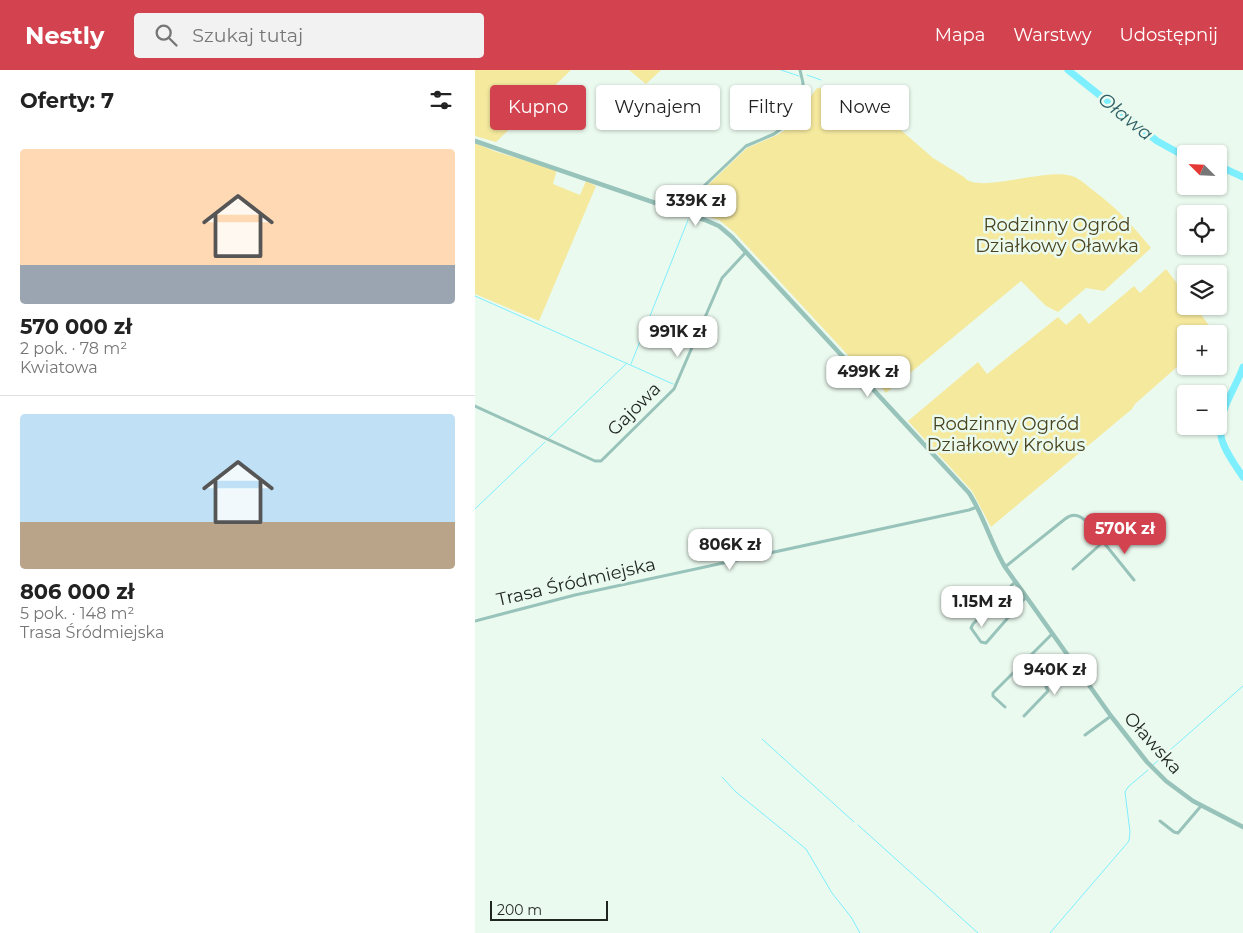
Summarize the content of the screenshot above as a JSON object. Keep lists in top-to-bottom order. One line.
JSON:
{"streets":{"street":["Gajowa","Trasa Śródmiejska","Oławska"]},"crossings":[["Gajowa","Oławska"],["Trasa Śródmiejska","Oławska"]],"water":["Oława"],"parks":["Rodzinny Ogród Działkowy Oławka","Rodzinny Ogród Działkowy Krokus"],"scale_bar":"200 m","north":"top left","page":{"header":"Nestly","search":"Szukaj tutaj","nav":["Mapa","Warstwy","Udostępnij"],"heading":"Oferty: 7","chip":["Kupno","Wynajem","Filtry","Nowe"],"list":[{"name":"570 000 zł","note":"2 pok. · 78 m² · Kwiatowa"},{"name":"806 000 zł","note":"5 pok. · 148 m² · Trasa Śródmiejska"}],"map_buttons":["+","−"],"price":["339K zł","991K zł","499K zł","570K zł","806K zł","1.15M zł","940K zł"],"scale":"200 m"}}
